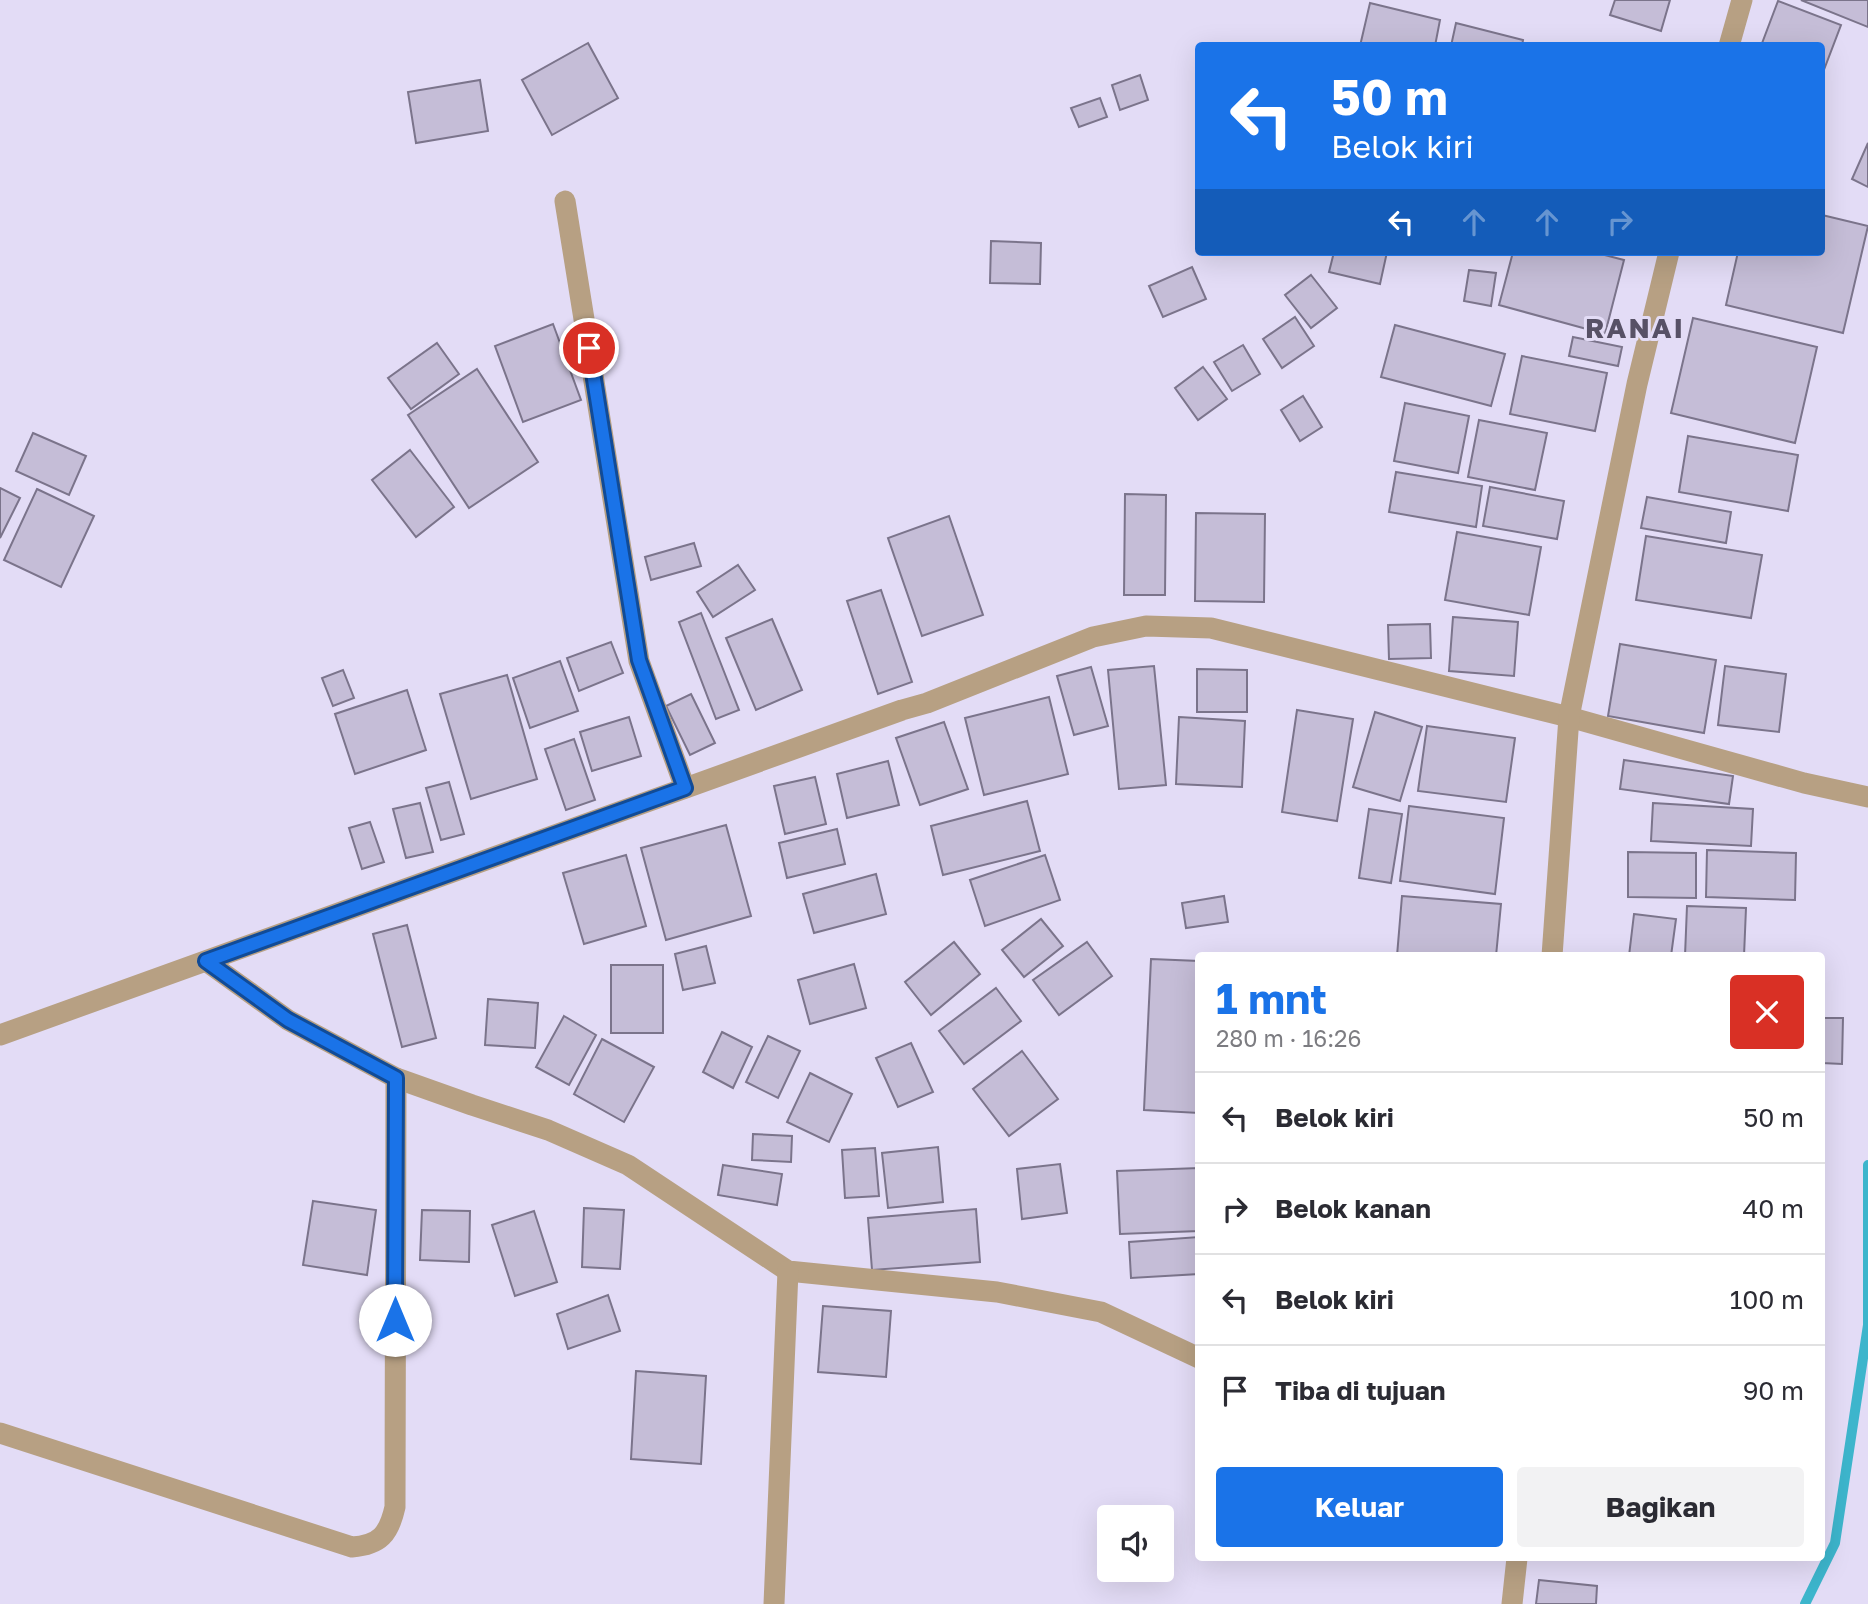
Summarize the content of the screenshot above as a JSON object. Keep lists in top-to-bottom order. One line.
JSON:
{"districts":["RANAI"],"page":{"turn":["50 m","Belok kiri"],"heading":["1 mnt","280 m · 16:26"],"list":[{"name":"Belok kiri","value":"50 m"},{"name":"Belok kanan","value":"40 m"},{"name":"Belok kiri","value":"100 m"},{"name":"Tiba di tujuan","value":"90 m"}],"buttons":["Keluar","Bagikan"]}}
